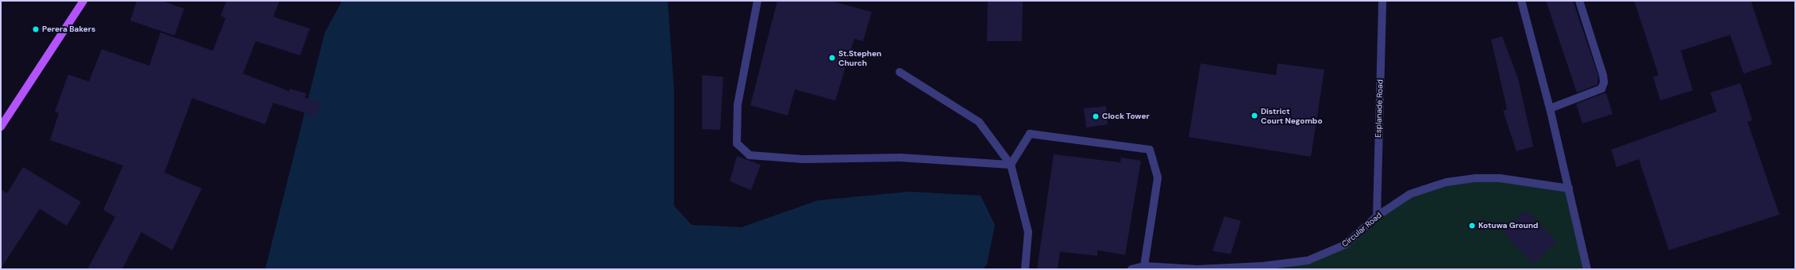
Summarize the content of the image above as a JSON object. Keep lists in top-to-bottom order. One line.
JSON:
{"streets":{"street":["Esplanade Road","Circular Road"]},"crossings":[["Esplanade Road","Circular Road"]],"places":["Perera Bakers","St.Stephen Church","District Court Negombo","Clock Tower","Kotuwa Ground"]}
